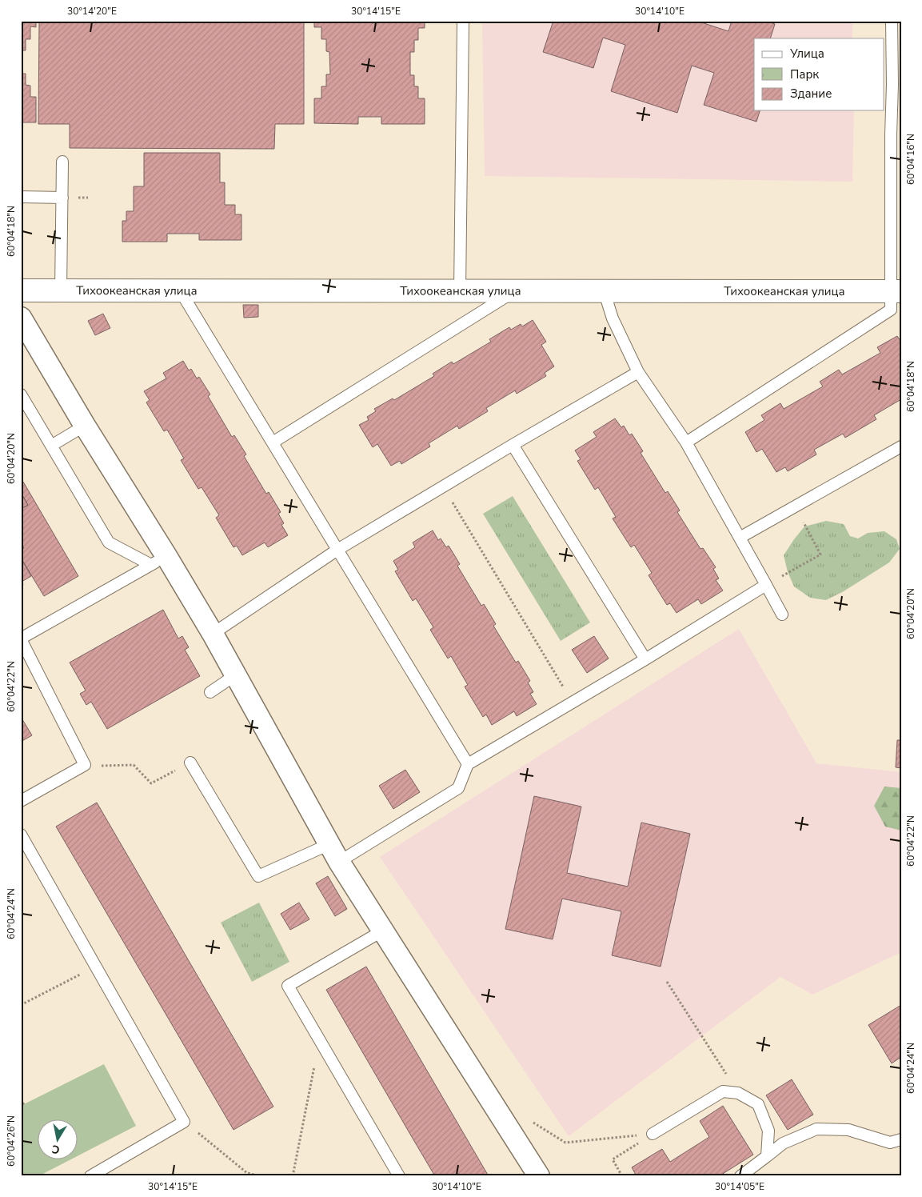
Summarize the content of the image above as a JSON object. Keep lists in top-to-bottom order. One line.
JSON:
{"streets":{"street":["Тихоокеанская улица"]},"legend":["Улица","Парк","Здание"],"north":"bottom","coordinates":["30°14'20\"E","30°14'15\"E","30°14'10\"E","60°04'16\"N","60°04'18\"N","60°04'20\"N","60°04'22\"N","60°04'24\"N","60°04'26\"N","30°14'05\"E"]}
